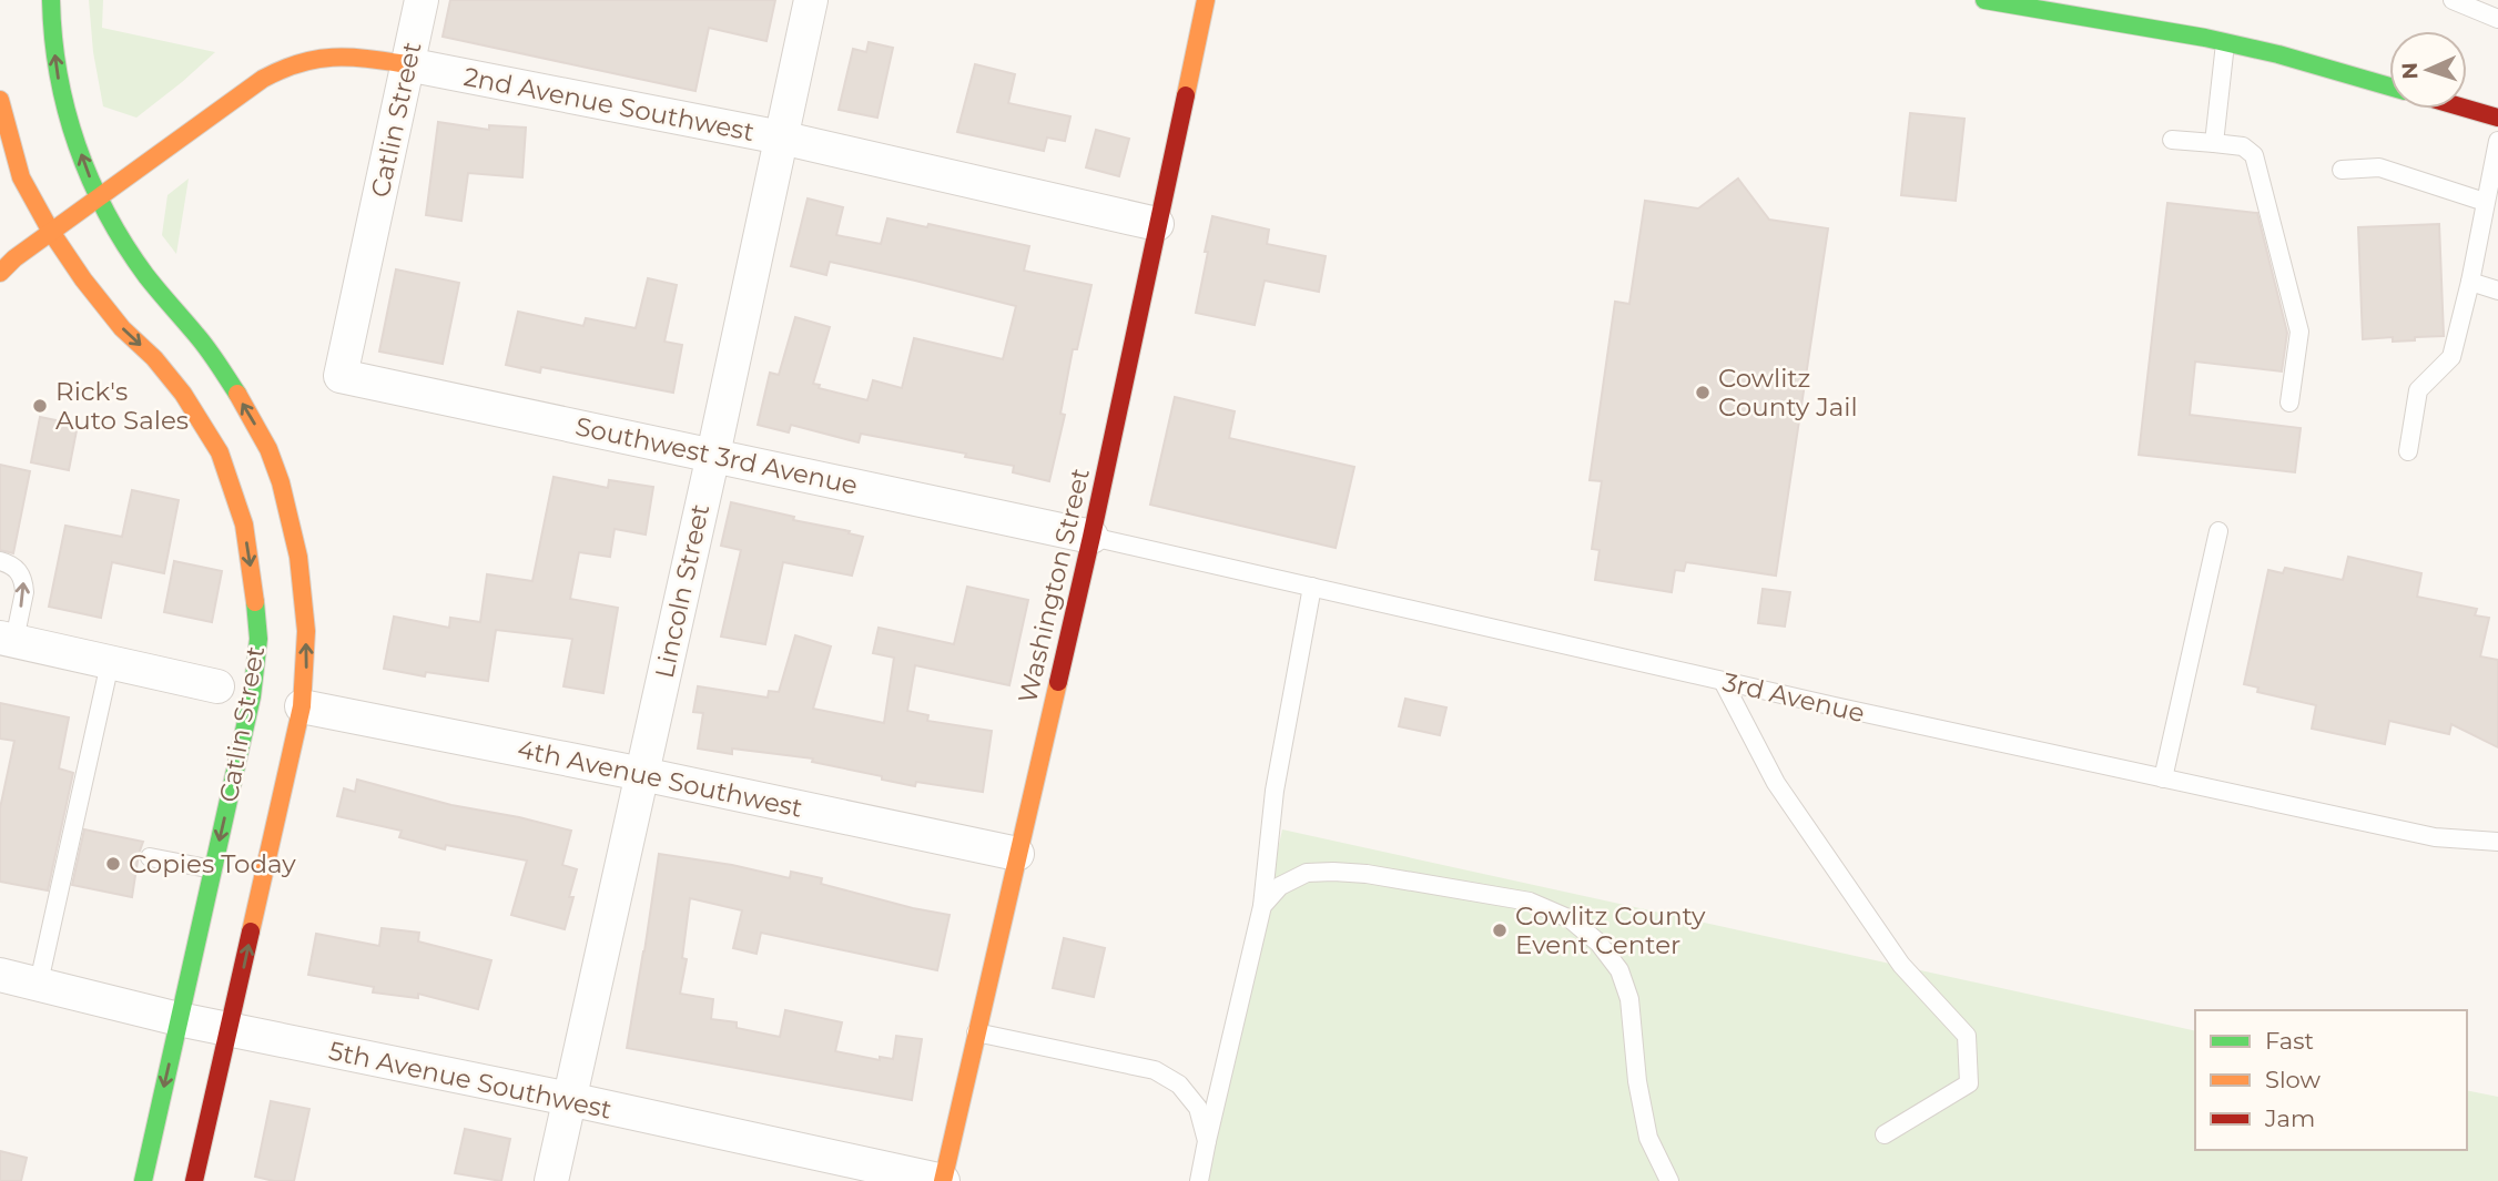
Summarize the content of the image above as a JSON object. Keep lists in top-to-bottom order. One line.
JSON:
{"streets":{"main road":["2nd Avenue Southwest","Catlin Street","Washington Street"],"street":["Southwest 3rd Avenue","Lincoln Street","4th Avenue Southwest","5th Avenue Southwest"],"lane":["3rd Avenue"]},"crossings":[["2nd Avenue Southwest","Catlin Street"],["2nd Avenue Southwest","Washington Street"],["2nd Avenue Southwest","Lincoln Street"],["Catlin Street","Southwest 3rd Avenue"],["Catlin Street","4th Avenue Southwest"],["Catlin Street","5th Avenue Southwest"],["Southwest 3rd Avenue","Washington Street"],["Southwest 3rd Avenue","Lincoln Street"],["Southwest 3rd Avenue","3rd Avenue"],["Washington Street","3rd Avenue"],["Washington Street","4th Avenue Southwest"],["Washington Street","5th Avenue Southwest"],["Lincoln Street","4th Avenue Southwest"],["Lincoln Street","5th Avenue Southwest"]],"places":["Cowlitz County Jail","Rick's Auto Sales","Copies Today","Cowlitz County Event Center"],"legend":["Fast","Slow","Jam"],"north":"left"}
